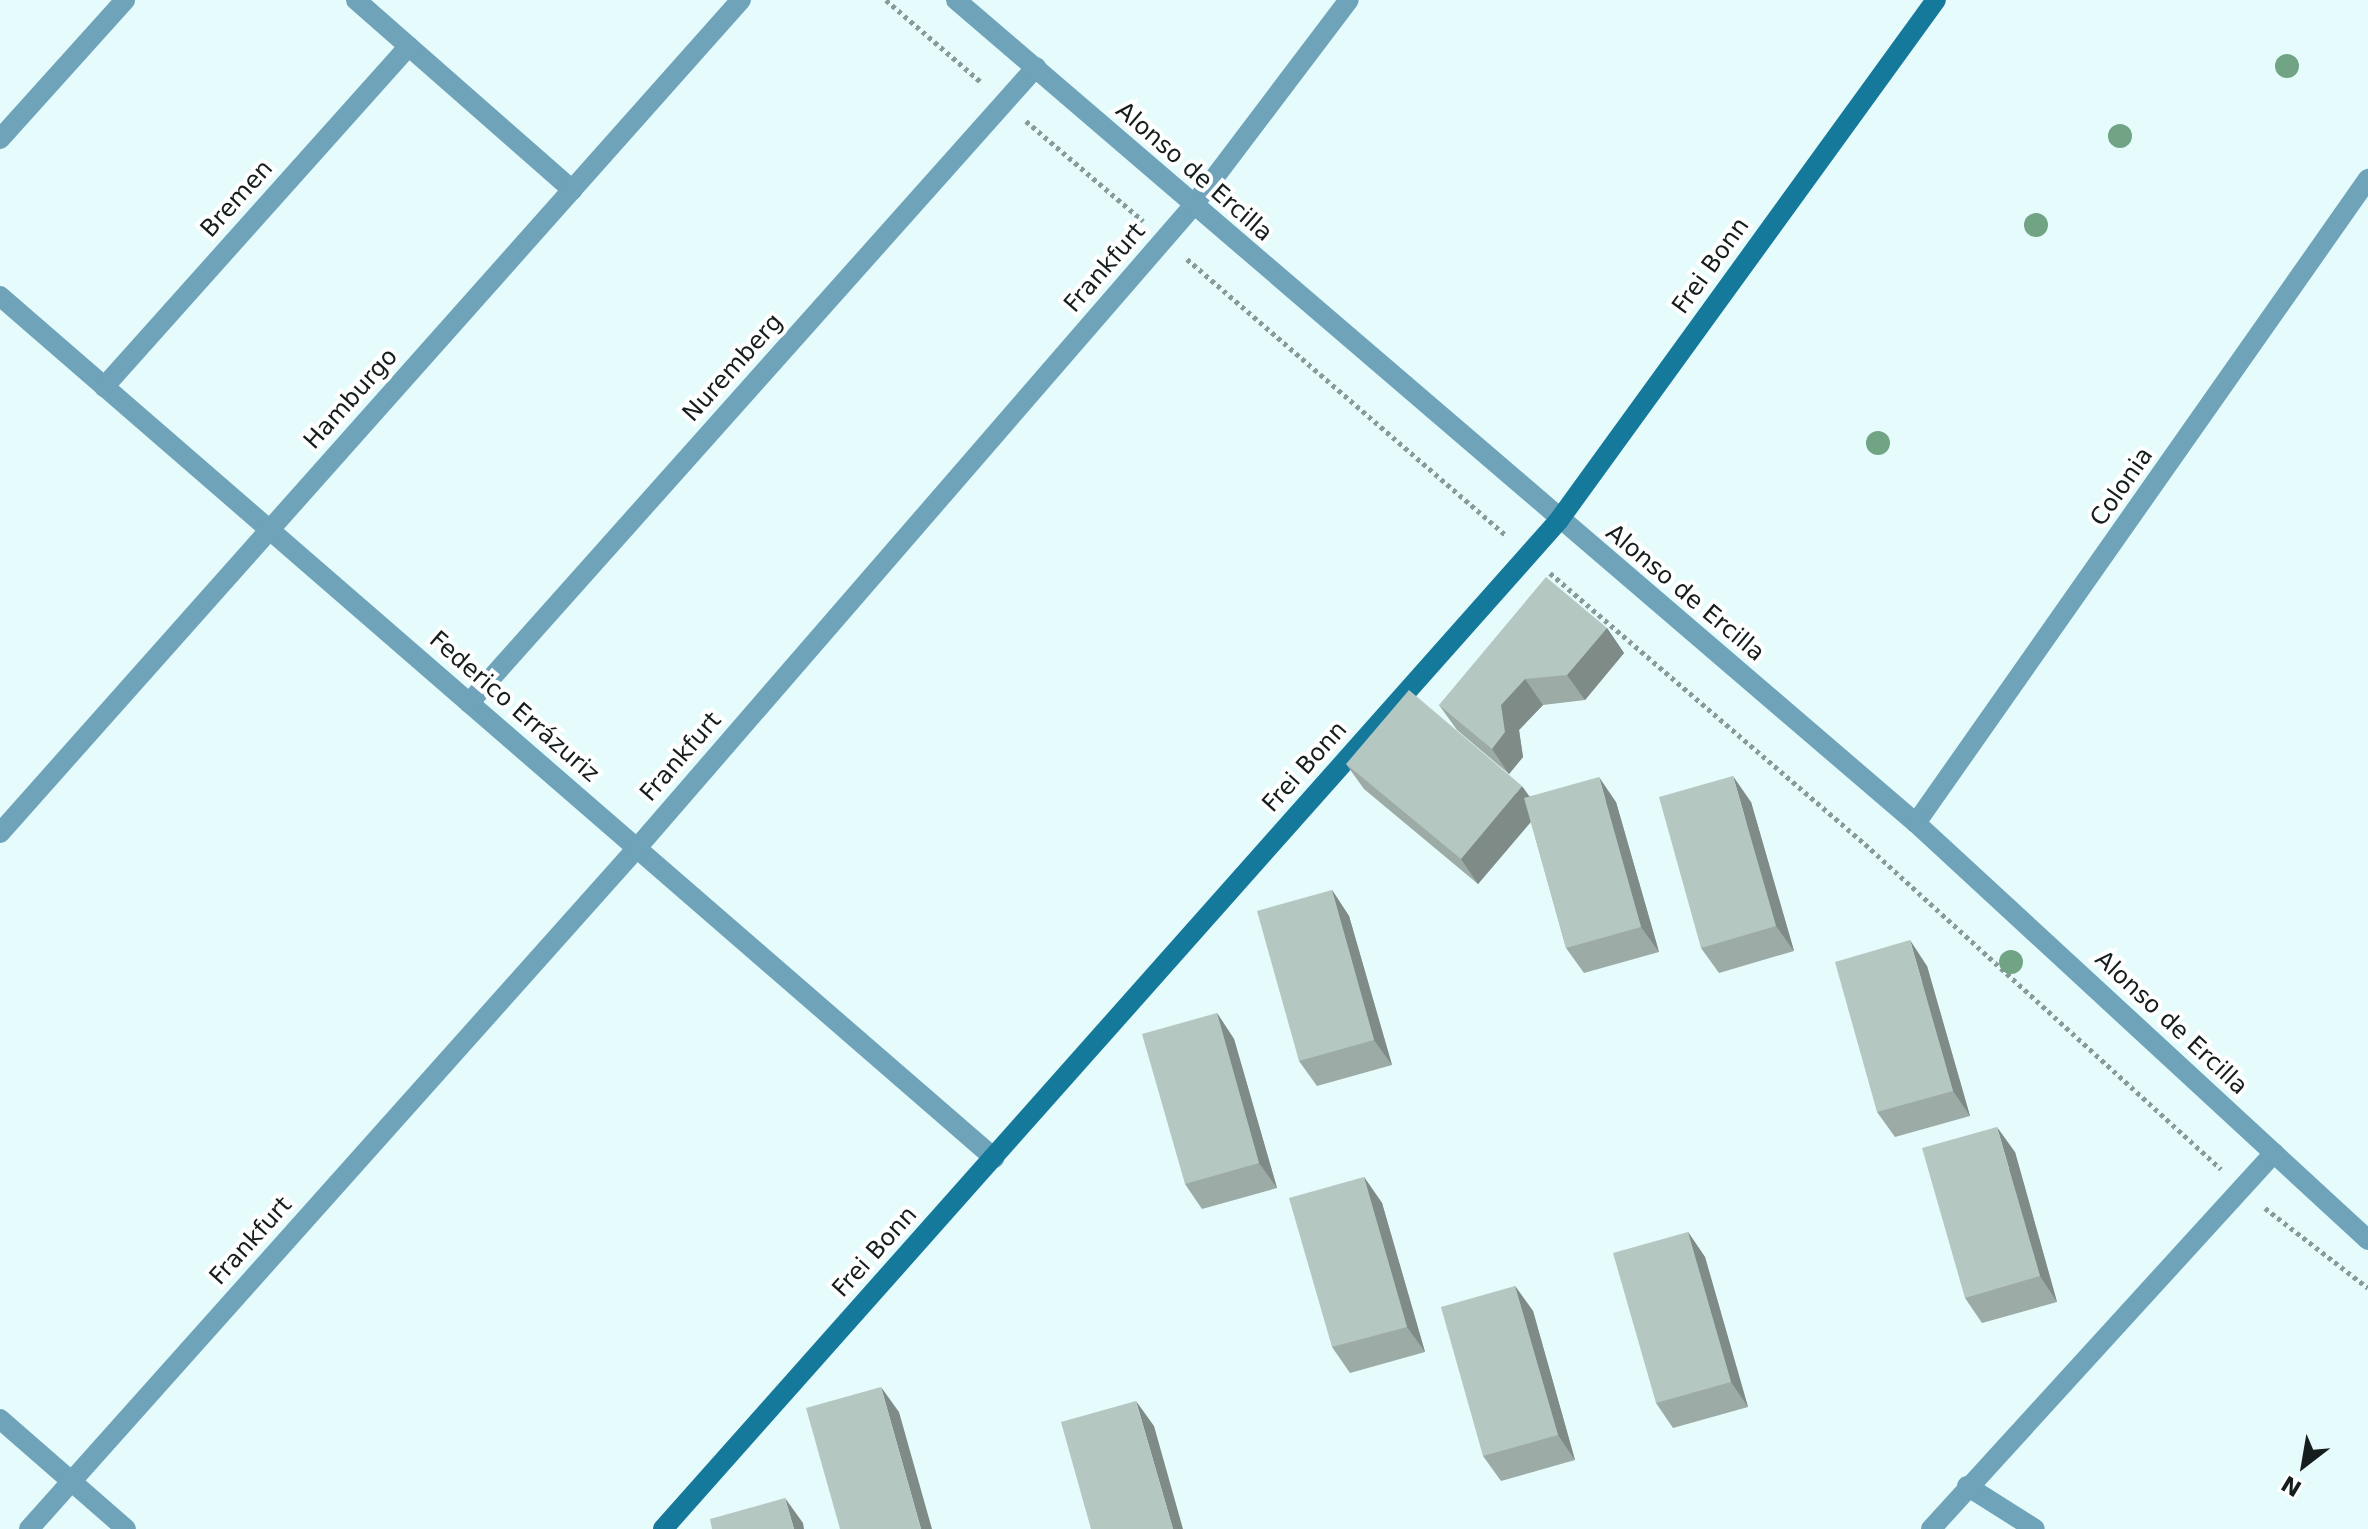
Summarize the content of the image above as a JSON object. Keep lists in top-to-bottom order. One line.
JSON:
{"streets":{"main road":["Frei Bonn"],"street":["Alonso de Ercilla","Bremen","Frankfurt","Nuremberg","Hamburgo","Colonia","Federico Errázuriz"]},"crossings":[["Alonso de Ercilla","Frei Bonn"],["Alonso de Ercilla","Frankfurt"],["Alonso de Ercilla","Nuremberg"],["Alonso de Ercilla","Colonia"],["Bremen","Federico Errázuriz"],["Frei Bonn","Federico Errázuriz"],["Frankfurt","Federico Errázuriz"],["Nuremberg","Federico Errázuriz"],["Hamburgo","Federico Errázuriz"]],"north":"bottom left"}
